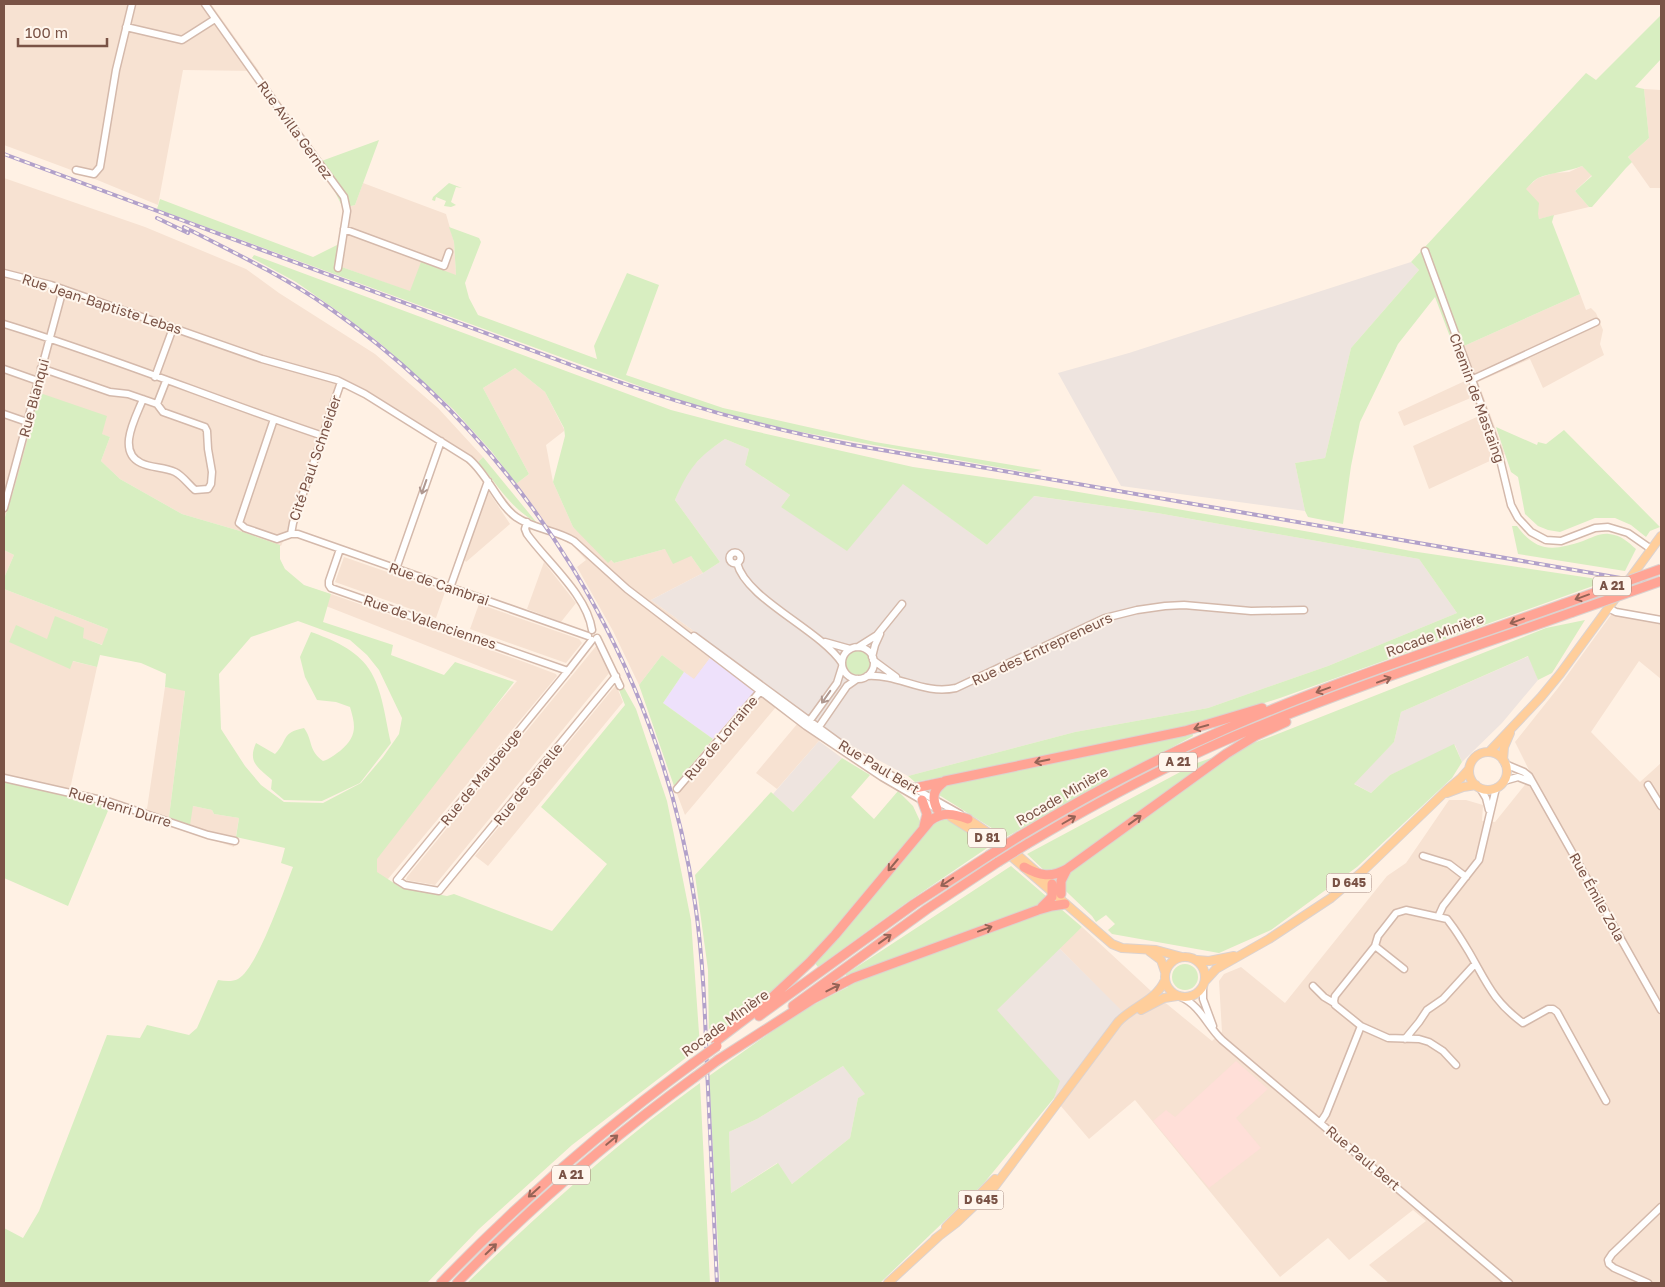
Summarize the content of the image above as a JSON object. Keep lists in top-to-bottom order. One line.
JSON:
{"streets":{"highway":["A 21","Rocade Minière"],"main road":["Rue Paul Bert","D 81","D 645"],"street":["Rue Avilla Gernez","Rue Jean-Baptiste Lebas","Rue Blanqui","Chemin de Mastaing","Cité Paul Schneider","Rue de Cambrai","Rue de Valenciennes","Rue des Entrepreneurs","Rue de Lorraine","Rue de Maubeuge","Rue de Senelle","Rue Henri Durre","Rue Émile Zola"]},"crossings":[["Rue Jean-Baptiste Lebas","Rue Blanqui"],["Rue Jean-Baptiste Lebas","Cité Paul Schneider"],["Rue Jean-Baptiste Lebas","Rue Paul Bert"],["Cité Paul Schneider","Rue de Cambrai"],["Cité Paul Schneider","Rue Paul Bert"],["Rue de Cambrai","Rue de Valenciennes"],["Rue de Cambrai","Rue de Maubeuge"],["Rue de Valenciennes","Rue de Maubeuge"],["Rue de Lorraine","Rue Paul Bert"],["Rue Paul Bert","D 645"],["Rue de Maubeuge","Rue de Senelle"],["D 645","Rue Émile Zola"]],"scale_bar":"100 m"}
